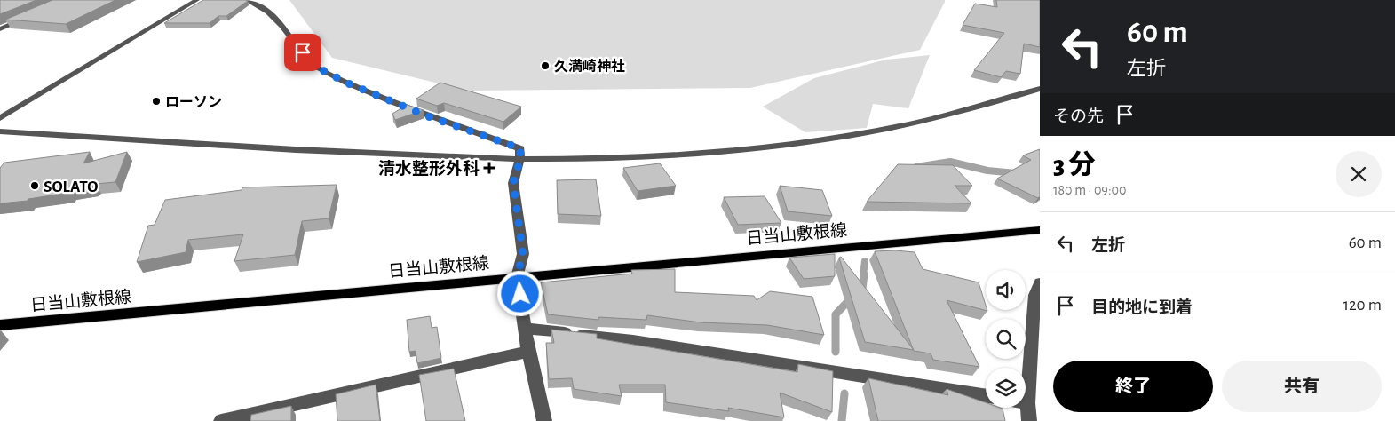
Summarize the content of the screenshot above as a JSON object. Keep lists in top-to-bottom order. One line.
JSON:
{"streets":{"main road":["日当山敷根線"]},"places":{"other":["久満崎神社","ローソン","SOLATO"],"health":["清水整形外科"]},"page":{"turn":["60 m","左折"],"then":"その先","heading":["3 分","180 m · 09:00"],"list":[{"name":"左折","value":"60 m"},{"name":"目的地に到着","value":"120 m"}],"buttons":["終了","共有"]}}
